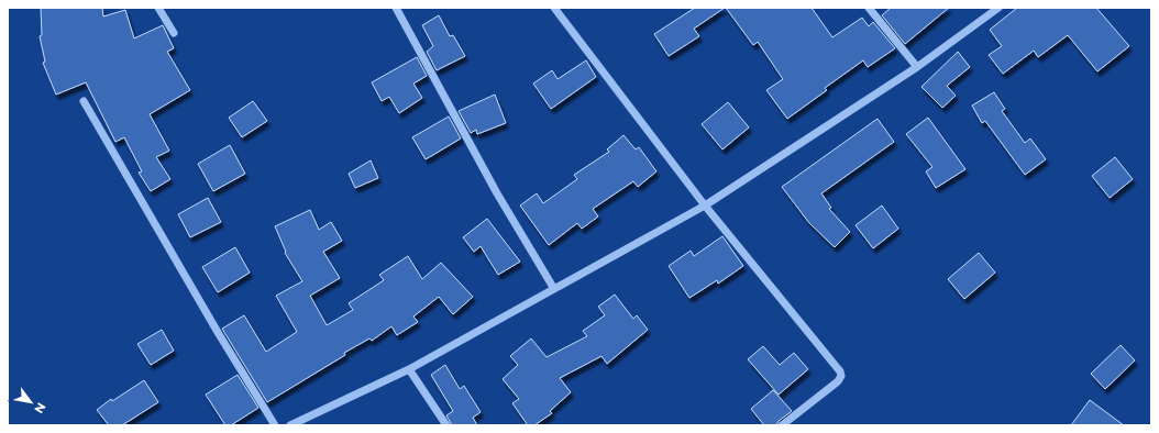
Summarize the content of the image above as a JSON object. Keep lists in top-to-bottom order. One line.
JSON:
{"north":"bottom right"}
